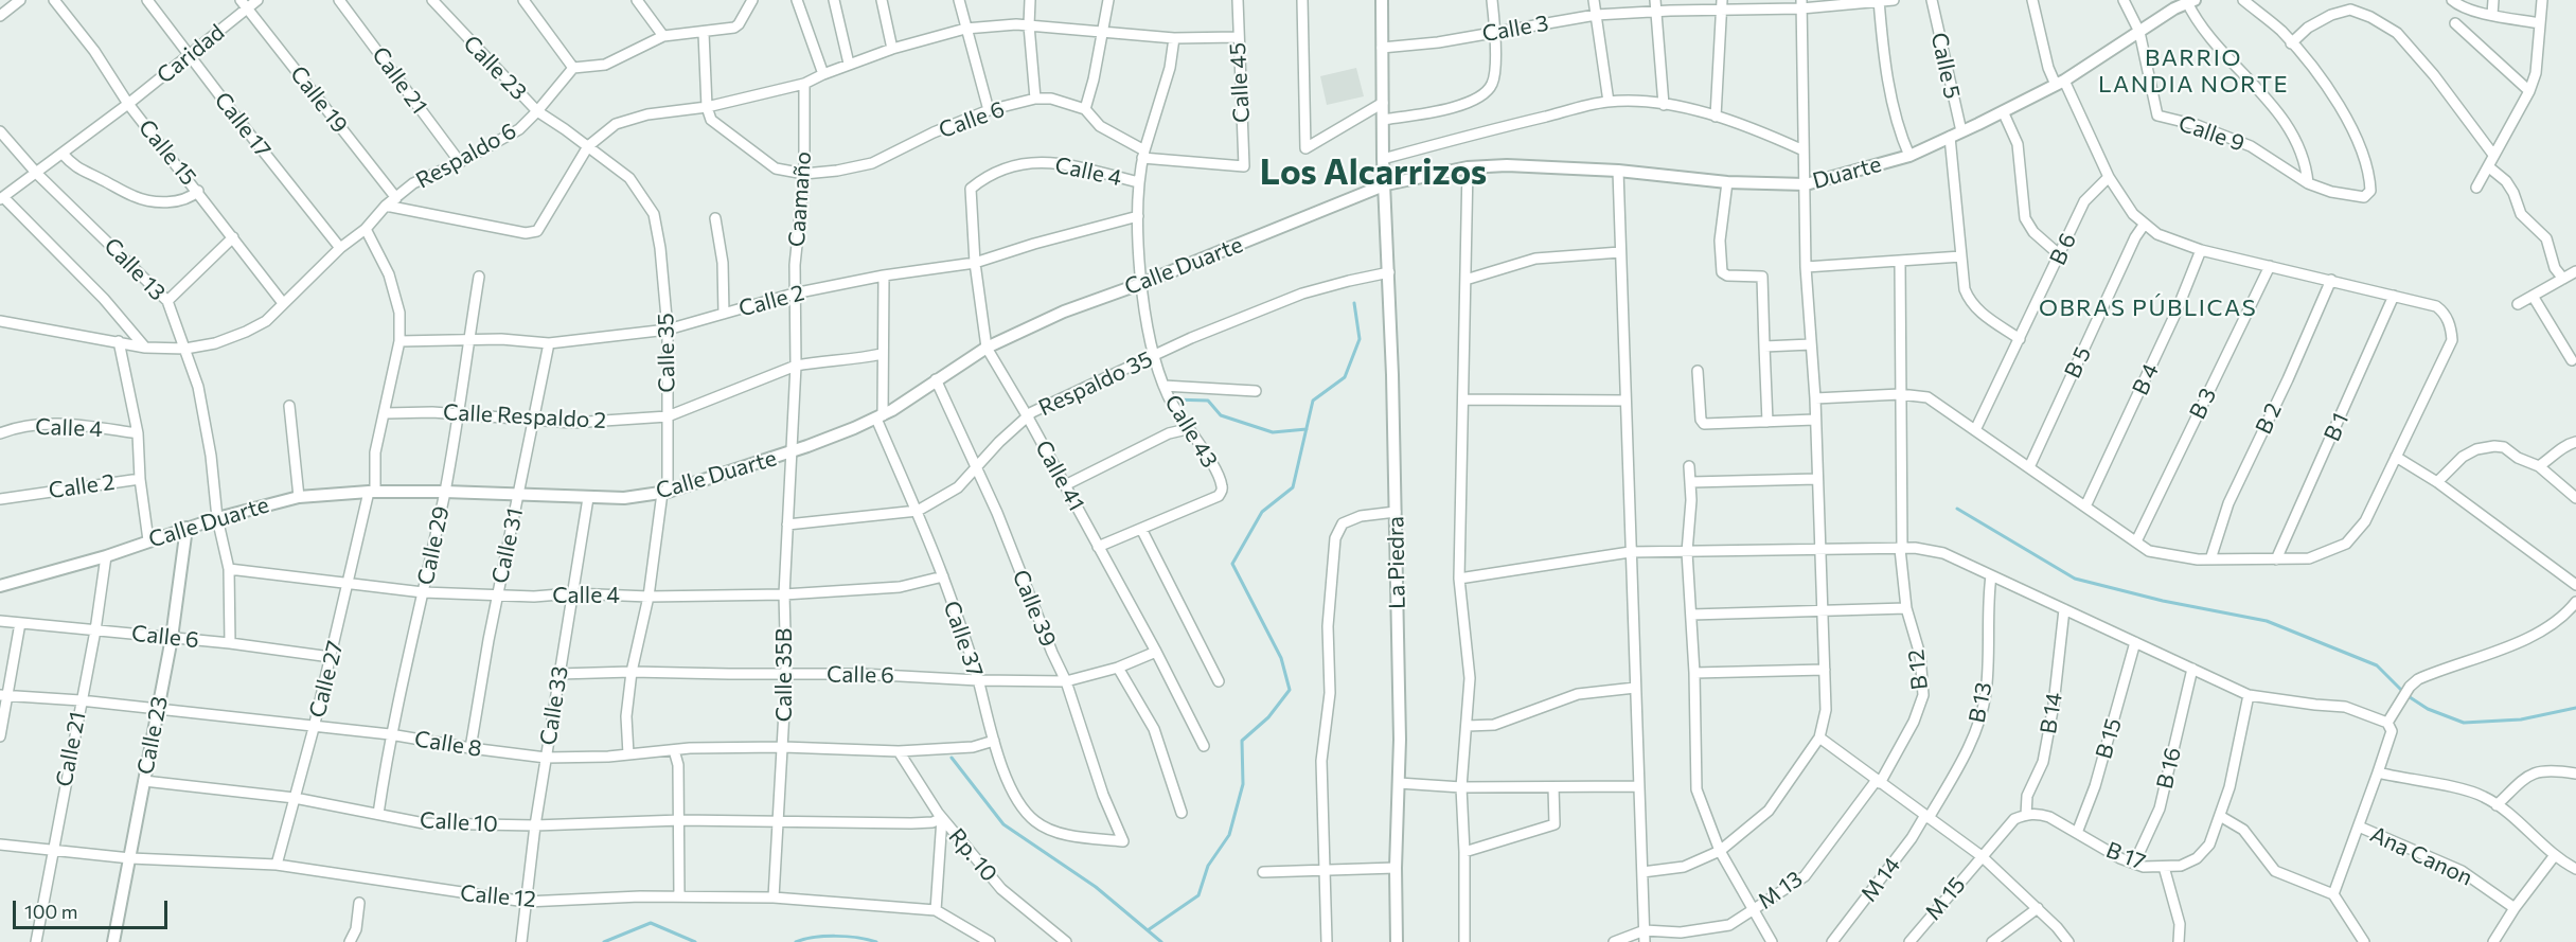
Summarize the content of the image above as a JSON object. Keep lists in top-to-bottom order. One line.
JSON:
{"streets":{"street":["Calle 3","Caridad","Calle 5","Calle 23","Calle 21","Calle 45","Calle 19","Calle 6","Calle 17","Calle 9","Calle 15","Respaldo 6","Calle 4","Duarte","Caamaño","B 6","Calle Duarte","Calle 13","Calle 2","Calle 35","B 5","B 4","Respaldo 35","B 3","Calle Respaldo 2","B 2","B 1","Calle 43","Calle 41","Calle 29","Calle 31","La Piedra","Calle 39","Calle 37","B 12","Calle 35B","Calle 27","B 13","Calle 33","B 14","B 15","Calle 8","B 16","Calle 10","Rp. 10","B 17","Ana Canon","M 14","M 13","Calle 12","M 15"]},"crossings":[["Calle 3","La Piedra"],["Caridad","Calle 19"],["Caridad","Calle 17"],["Caridad","Calle 15"],["Caridad","Calle 13"],["Calle 5","Duarte"],["Calle 23","Calle 6"],["Calle 23","Respaldo 6"],["Calle 23","Calle Duarte"],["Calle 23","Calle 35"],["Calle 23","Calle 8"],["Calle 23","Calle 10"],["Calle 23","Calle 12"],["Calle 21","Calle 6"],["Calle 21","Respaldo 6"],["Calle 21","Calle Duarte"],["Calle 21","Calle 8"],["Calle 21","Calle 12"],["Calle 45","Calle 6"],["Calle 19","Respaldo 6"],["Calle 6","Caamaño"],["Calle 6","Calle 13"],["Calle 6","Calle 35"],["Calle 6","Calle 43"],["Calle 6","Calle 41"],["Calle 6","Calle 39"],["Calle 6","Calle 37"],["Calle 6","Calle 35B"],["Calle 6","Calle 27"],["Calle 6","Calle 33"],["Calle 17","Respaldo 6"],["Calle 9","Duarte"],["Calle 15","Respaldo 6"],["Respaldo 6","Calle 27"],["Calle 4","Calle 13"],["Calle 4","Calle 35"],["Calle 4","Calle 43"],["Calle 4","Calle 41"],["Calle 4","Calle 29"],["Calle 4","Calle 31"],["Calle 4","Calle 37"],["Calle 4","Calle 35B"],["Calle 4","Calle 27"],["Calle 4","Calle 33"],["Duarte","Calle Duarte"],["Duarte","La Piedra"],["Caamaño","Calle Duarte"],["Caamaño","Calle 2"],["Caamaño","Calle Respaldo 2"],["Caamaño","Calle 35B"],["Calle Duarte","Calle 13"],["Calle Duarte","Calle 2"],["Calle Duarte","Calle 35"],["Calle Duarte","Calle 43"],["Calle Duarte","Calle 41"],["Calle Duarte","Calle 29"],["Calle Duarte","Calle 31"],["Calle Duarte","La Piedra"],["Calle Duarte","Calle 39"],["Calle Duarte","Calle 37"],["Calle Duarte","Calle 35B"],["Calle Duarte","Calle 27"],["Calle Duarte","Calle 33"],["Calle 2","Calle 35"],["Calle 2","Calle 43"],["Calle 2","Calle 41"],["Calle 2","Calle 29"],["Calle 2","Calle 31"],["Calle 2","Calle 27"],["Calle 35","Calle Respaldo 2"],["Calle 35","Calle 8"],["Respaldo 35","Calle 43"],["Respaldo 35","Calle 41"],["Respaldo 35","La Piedra"],["Respaldo 35","Calle 39"],["Respaldo 35","Calle 37"],["Respaldo 35","Calle 35B"],["Calle Respaldo 2","Calle 29"],["Calle Respaldo 2","Calle 31"],["Calle Respaldo 2","Calle 27"],["Calle 29","Calle 8"],["Calle 29","Calle 10"],["Calle 31","Calle 8"],["Calle 39","Calle 37"],["Calle 37","Calle 8"],["B 12","M 13"],["Calle 35B","Calle 8"],["Calle 35B","Calle 10"],["Calle 35B","Calle 12"],["Calle 27","Calle 8"],["Calle 27","Calle 10"],["Calle 27","Calle 12"],["B 13","M 14"],["Calle 33","Calle 8"],["Calle 33","Calle 10"],["Calle 33","Calle 12"],["B 14","B 17"],["B 15","B 17"],["Calle 8","Rp. 10"],["B 16","B 17"],["Calle 10","Rp. 10"]],"districts":["BARRIO LANDIA NORTE","Los Alcarrizos","OBRAS PÚBLICAS"],"scale_bar":"100 m"}
